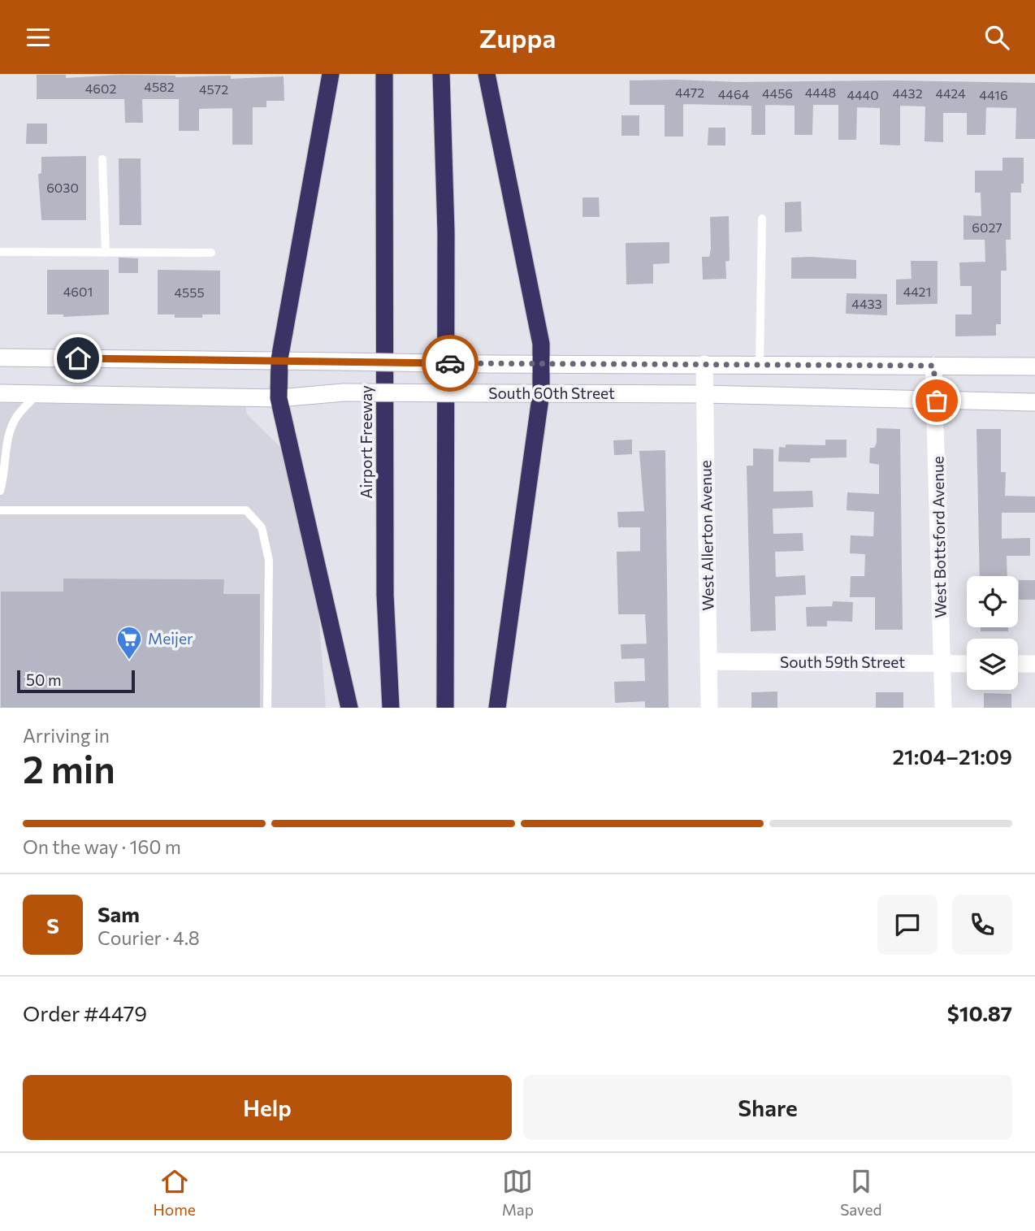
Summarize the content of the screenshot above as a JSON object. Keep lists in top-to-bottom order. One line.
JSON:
{"streets":{"highway":["Airport Freeway"],"main road":["South 60th Street","West Allerton Avenue","West Bottsford Avenue","South 59th Street"]},"crossings":[["South 60th Street","West Allerton Avenue"],["South 60th Street","West Bottsford Avenue"],["West Allerton Avenue","South 59th Street"],["West Bottsford Avenue","South 59th Street"]],"places":{"supermarket":["Meijer"]},"house_numbers":["4582","4602","4572","4472","4448","4456","4432","4424","4464","4440","4416","6030","6027","4601","4421","4555","4433"],"scale_bar":"50 m","page":{"header":"Zuppa","scale":"50 m","heading":["2 min","Arriving in","21:04–21:09"],"panel":["Sam","Courier · 4.8","Order #4479","$10.87"],"bar":"On the way · 160 m","round":"S","buttons":["Help","Share"],"tabs":["Home","Map","Saved"]}}
